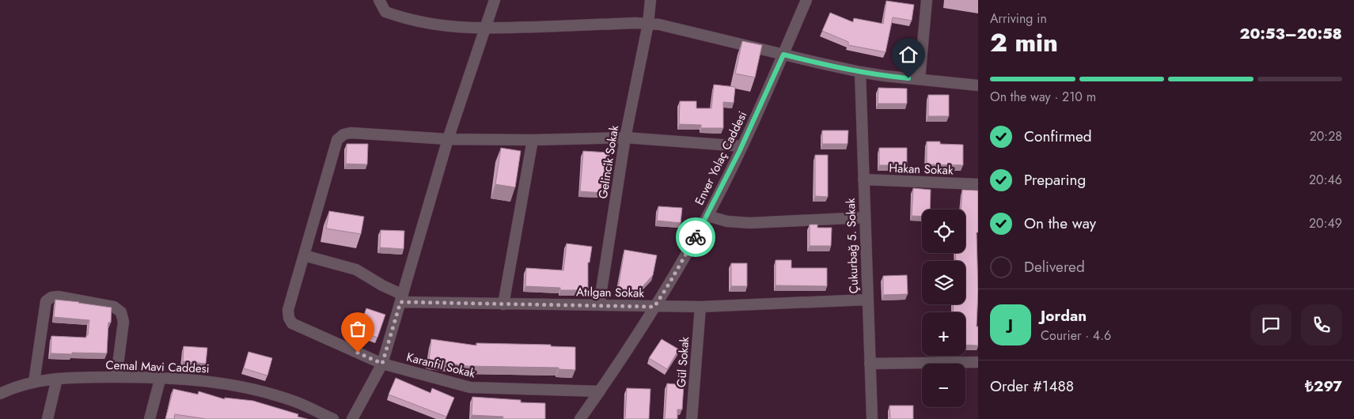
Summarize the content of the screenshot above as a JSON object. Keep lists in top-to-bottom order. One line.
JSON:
{"streets":{"street":["Enver Yolaç Caddesi","Gelincik Sokak","Hakan Sokak","Çukurbağ 5. Sokak","Atılgan Sokak","Gül Sokak","Karanfil Sokak","Cemal Mavi Caddesi"]},"crossings":[["Enver Yolaç Caddesi","Atılgan Sokak"],["Enver Yolaç Caddesi","Karanfil Sokak"],["Gelincik Sokak","Atılgan Sokak"],["Hakan Sokak","Çukurbağ 5. Sokak"],["Çukurbağ 5. Sokak","Atılgan Sokak"],["Atılgan Sokak","Gül Sokak"]],"page":{"heading":["2 min","Arriving in","20:53–20:58"],"panel":["Jordan","Courier · 4.6","Order #1488","₺297"],"bar":"On the way · 210 m","list":[["Confirmed","20:28"],["Preparing","20:46"],["On the way","20:49"],"Delivered"],"map_buttons":["+","−"],"round":"J"}}
